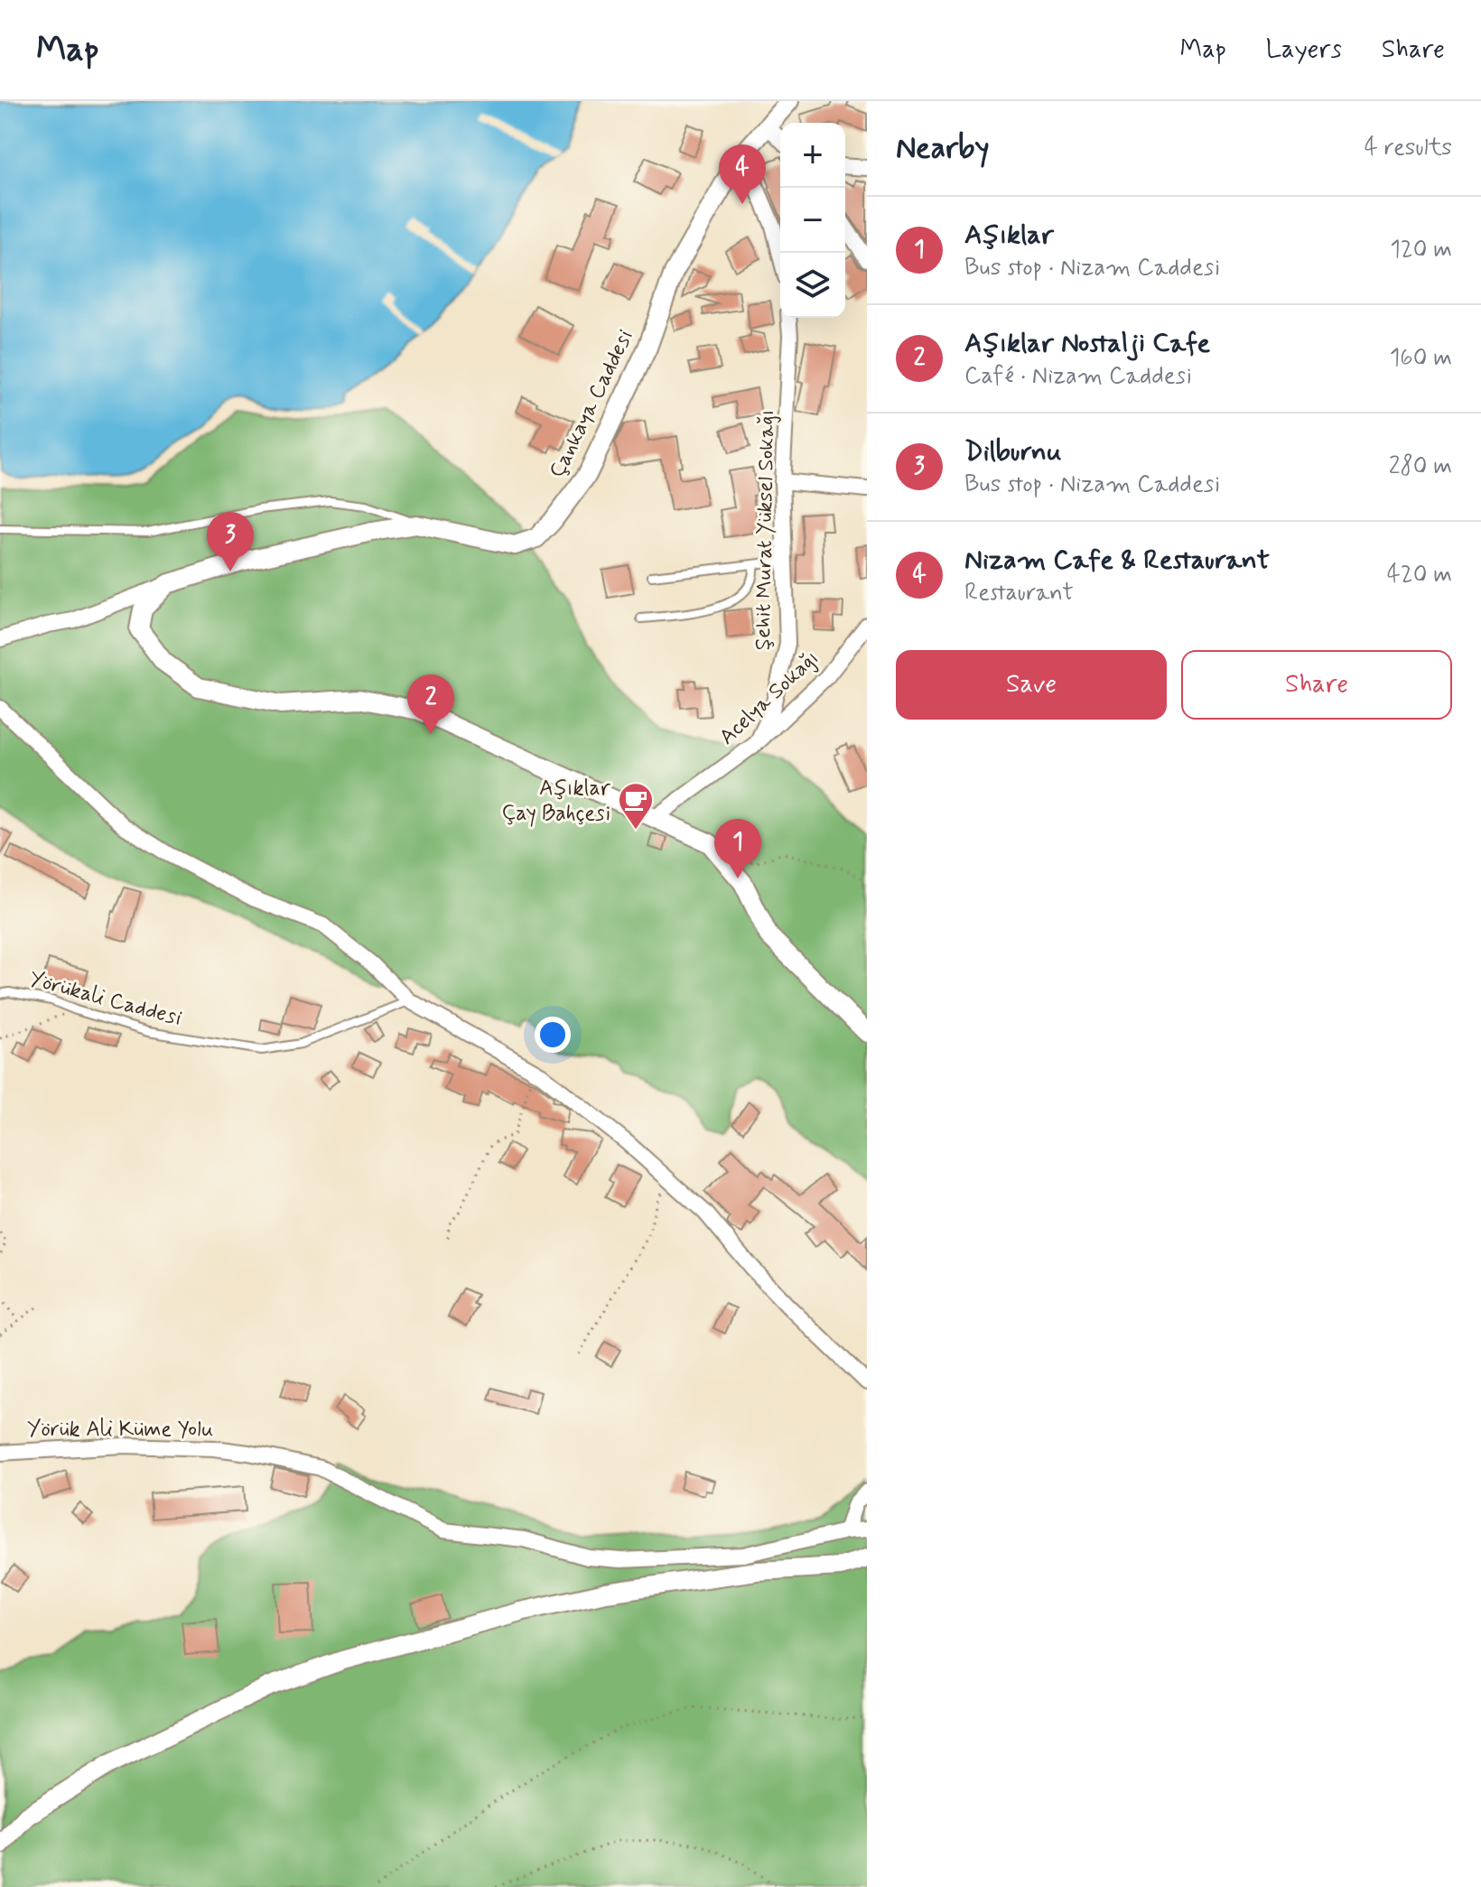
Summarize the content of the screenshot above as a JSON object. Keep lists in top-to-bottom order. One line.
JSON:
{"streets":{"street":["Çankaya Caddesi","Şehit Murat Yüksel Sokağı","Acelya Sokağı","Yörük Ali Küme Yolu"],"lane":["Yörükali Caddesi"]},"crossings":[["Şehit Murat Yüksel Sokağı","Acelya Sokağı"]],"places":{"cafe":["Aşıklar Çay Bahçesi"]},"page":{"header":"Map","nav":["Map","Layers","Share"],"heading":["Nearby","4 results"],"map_buttons":["+","−"],"pins":["4","3","2","1"],"list":[{"mark":"1","name":"Aşıklar","note":"Bus stop · Nizam Caddesi","value":"120 m"},{"mark":"2","name":"Aşıklar Nostalji Cafe","note":"Café · Nizam Caddesi","value":"160 m"},{"mark":"3","name":"Dilburnu","note":"Bus stop · Nizam Caddesi","value":"280 m"},{"mark":"4","name":"Nizam Cafe & Restaurant","note":"Restaurant","value":"420 m"}],"buttons":["Save","Share"]}}
